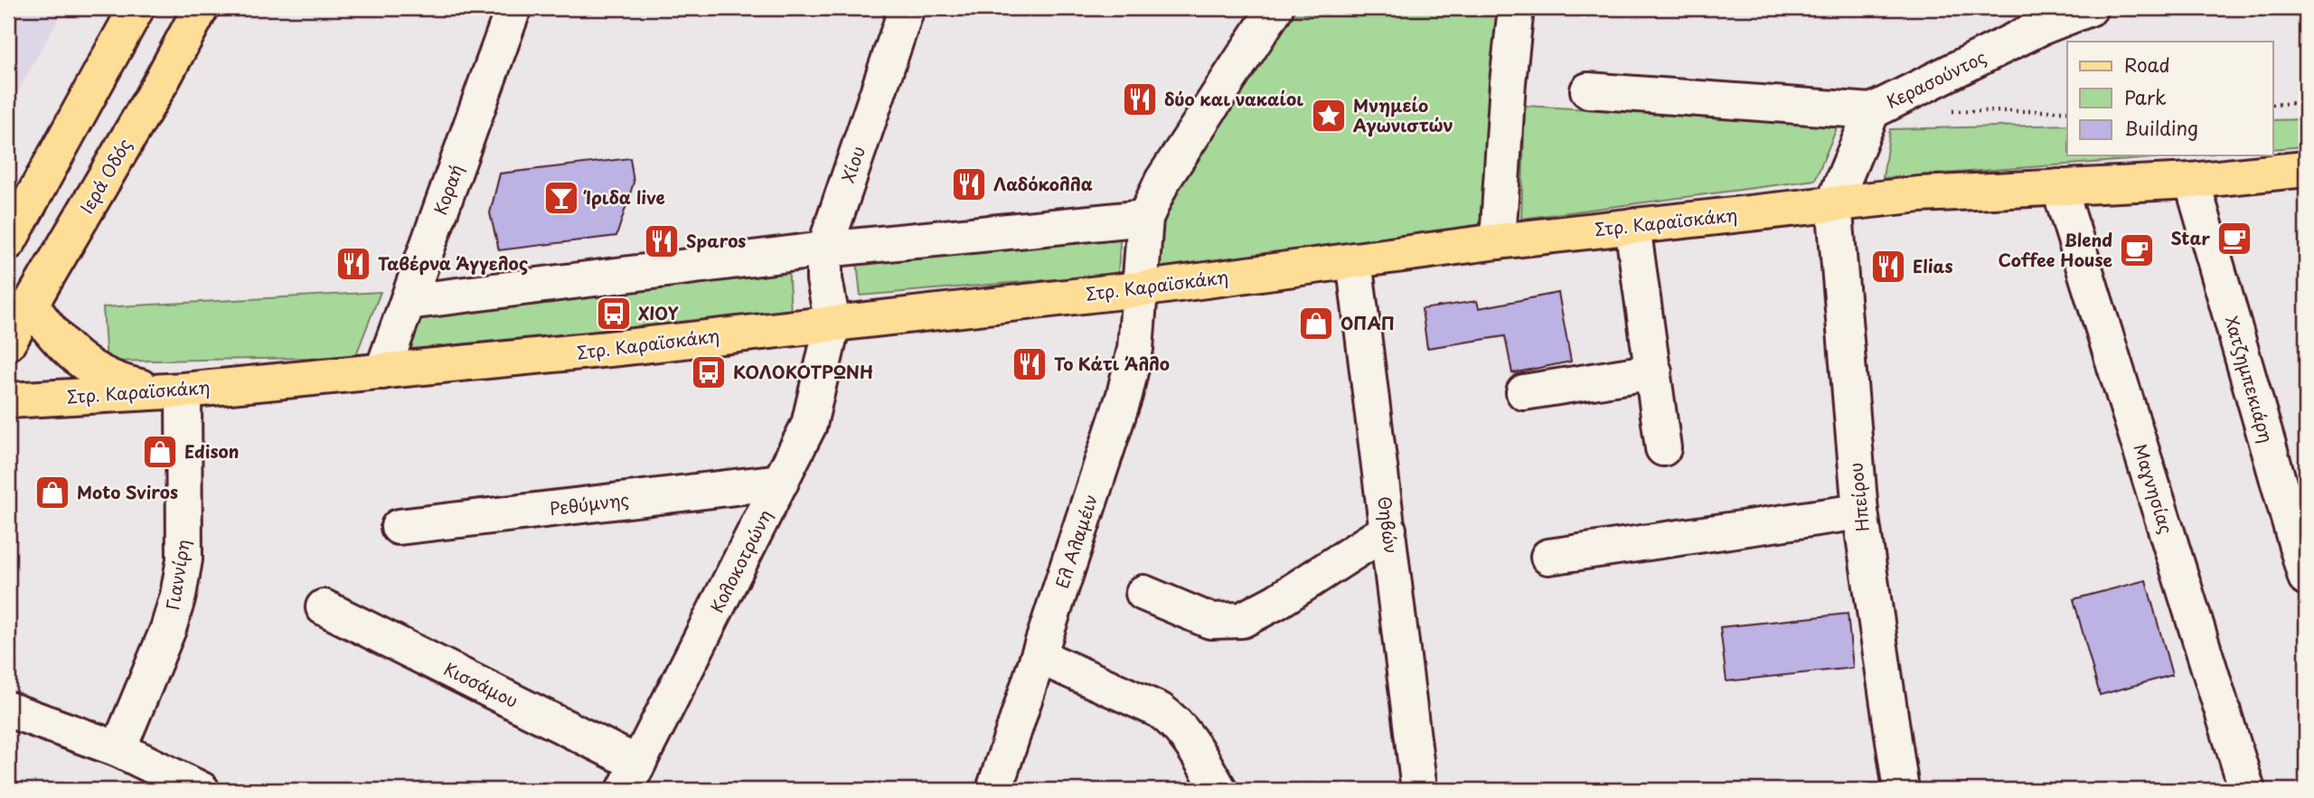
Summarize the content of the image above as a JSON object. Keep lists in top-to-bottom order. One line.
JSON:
{"streets":{"main road":["Ιερά Οδός","Στρ. Καραϊσκάκη"],"street":["Κερασούντος","Χίου","Κοραή","Χατζημπεκιάρη","Μαγνησίας","Ηπείρου","Ρεθύμνης","Θηβών","Ελ Αλαμέιν","Κολοκοτρώνη","Γιαννίρη","Κισσάμου"]},"crossings":[["Κερασούντος","Στρ. Καραϊσκάκη"],["Κερασούντος","Ηπείρου"],["Χίου","Στρ. Καραϊσκάκη"],["Χίου","Κολοκοτρώνη"],["Κοραή","Στρ. Καραϊσκάκη"],["Στρ. Καραϊσκάκη","Χατζημπεκιάρη"],["Στρ. Καραϊσκάκη","Μαγνησίας"],["Στρ. Καραϊσκάκη","Ηπείρου"],["Στρ. Καραϊσκάκη","Θηβών"],["Στρ. Καραϊσκάκη","Ελ Αλαμέιν"],["Στρ. Καραϊσκάκη","Κολοκοτρώνη"],["Στρ. Καραϊσκάκη","Γιαννίρη"],["Ρεθύμνης","Κολοκοτρώνη"],["Κολοκοτρώνη","Κισσάμου"]],"places":{"restaurant":["δύο και νακαίοι","Λαδόκολλα","Sparos","Ταβέρνα Άγγελος","Elias","Το Κάτι Άλλο"],"place":["Μνημείο Αγωνιστών"],"bar":["Ίριδα live"],"cafe":["Star","Blend Coffee House"],"bus stop":["ΧΙΟΥ","ΚΟΛΟΚΟΤΡΏΝΗ"],"shop":["ΟΠΑΠ","Edison","Moto Sviros"]},"legend":["Road","Park","Building"]}
